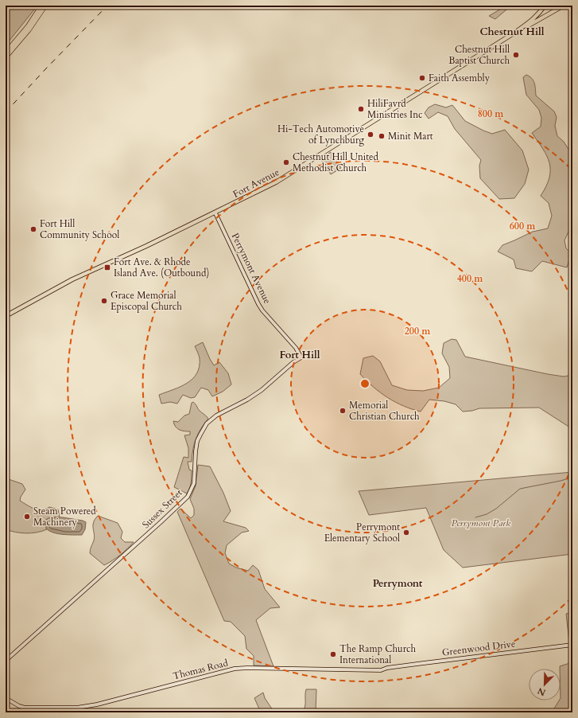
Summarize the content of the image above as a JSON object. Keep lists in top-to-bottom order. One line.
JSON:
{"streets":{"main road":["Fort Avenue"],"street":["Perrymont Avenue","Sussex Street","Greenwood Drive","Thomas Road"]},"crossings":[["Fort Avenue","Perrymont Avenue"],["Perrymont Avenue","Sussex Street"],["Greenwood Drive","Thomas Road"]],"districts":["Chestnut Hill","Fort Hill","Perrymont"],"parks":["Perrymont Park"],"places":{"other":["Chestnut Hill Baptist Church","Faith Assembly","HiliFavrd Ministries Inc","Hi-Tech Automotive of Lynchburg","Minit Mart","Chestnut Hill United Methodist Church","Fort Hill Community School","Grace Memorial Episcopal Church","Memorial Christian Church","Steam Powered Machinery","Perrymont Elementary School","The Ramp Church International"],"transit":["Fort Ave. & Rhode Island Ave. (Outbound)"]},"north":"bottom left","rings":["800 m","600 m","400 m","200 m"]}
